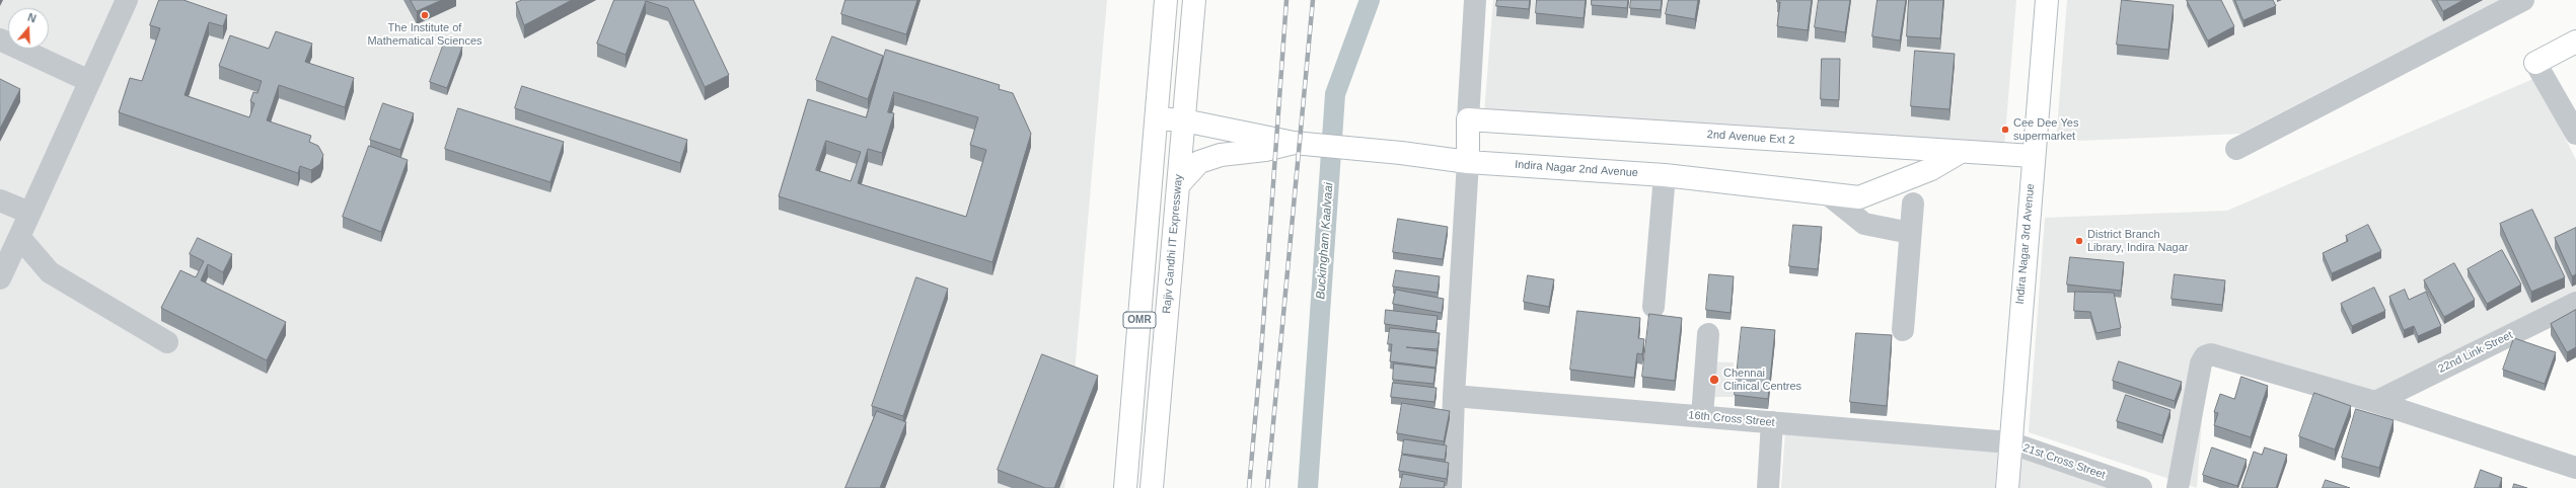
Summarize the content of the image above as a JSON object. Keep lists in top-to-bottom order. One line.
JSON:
{"streets":{"street":["2nd Avenue Ext 2","Indira Nagar 2nd Avenue","Rajiv Gandhi IT Expressway","Indira Nagar 3rd Avenue","OMR","22nd Link Street","16th Cross Street","21st Cross Street"]},"crossings":[["2nd Avenue Ext 2","Indira Nagar 2nd Avenue"],["2nd Avenue Ext 2","Indira Nagar 3rd Avenue"],["Indira Nagar 3rd Avenue","16th Cross Street"],["Indira Nagar 3rd Avenue","21st Cross Street"],["16th Cross Street","21st Cross Street"]],"water":["Buckingham Kaalvaai"],"places":["The Institute of Mathematical Sciences","Cee Dee Yes supermarket","District Branch Library, Indira Nagar","Chennai Clinical Centres"],"north":"top"}
